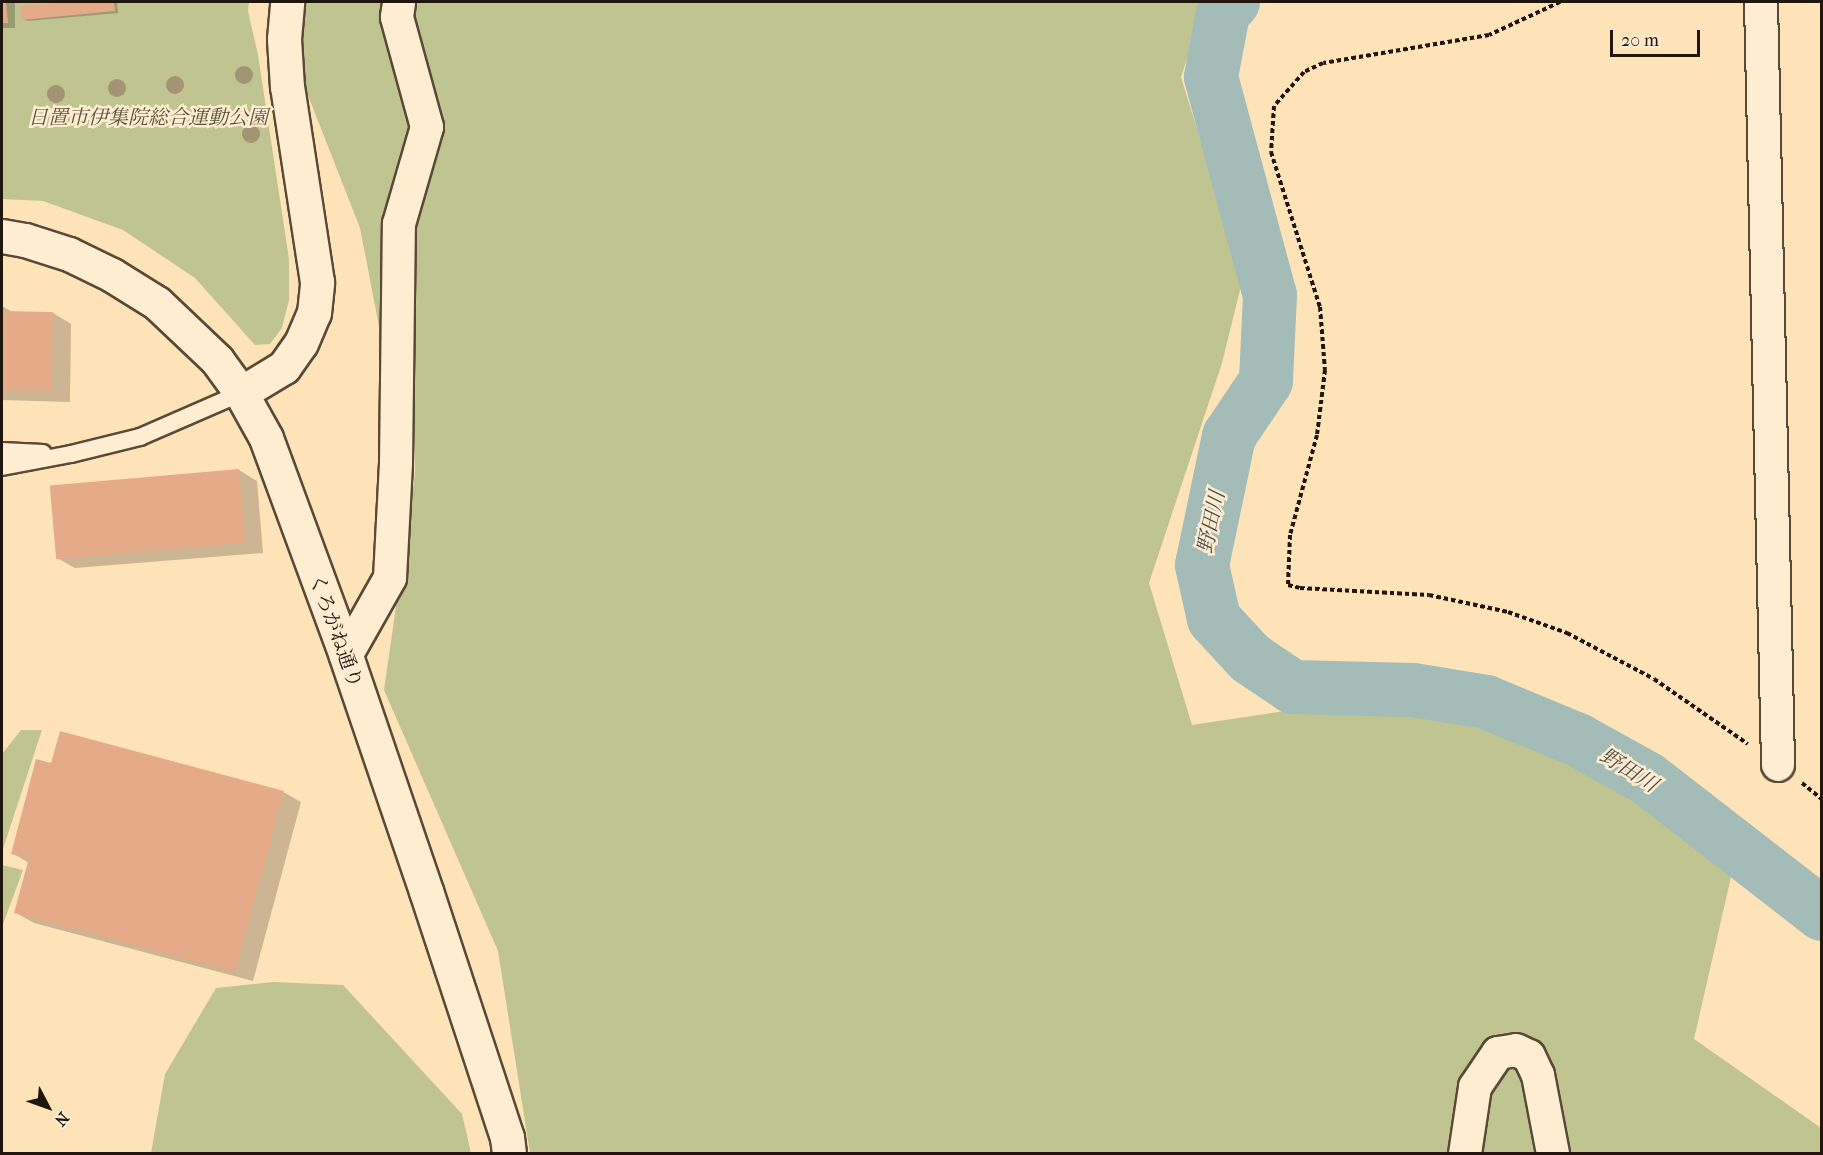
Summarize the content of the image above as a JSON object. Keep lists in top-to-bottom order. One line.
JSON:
{"streets":{"street":["くろがね通り"]},"water":["野田川"],"parks":["日置市伊集院総合運動公園"],"scale_bar":"20 m","north":"bottom right"}
